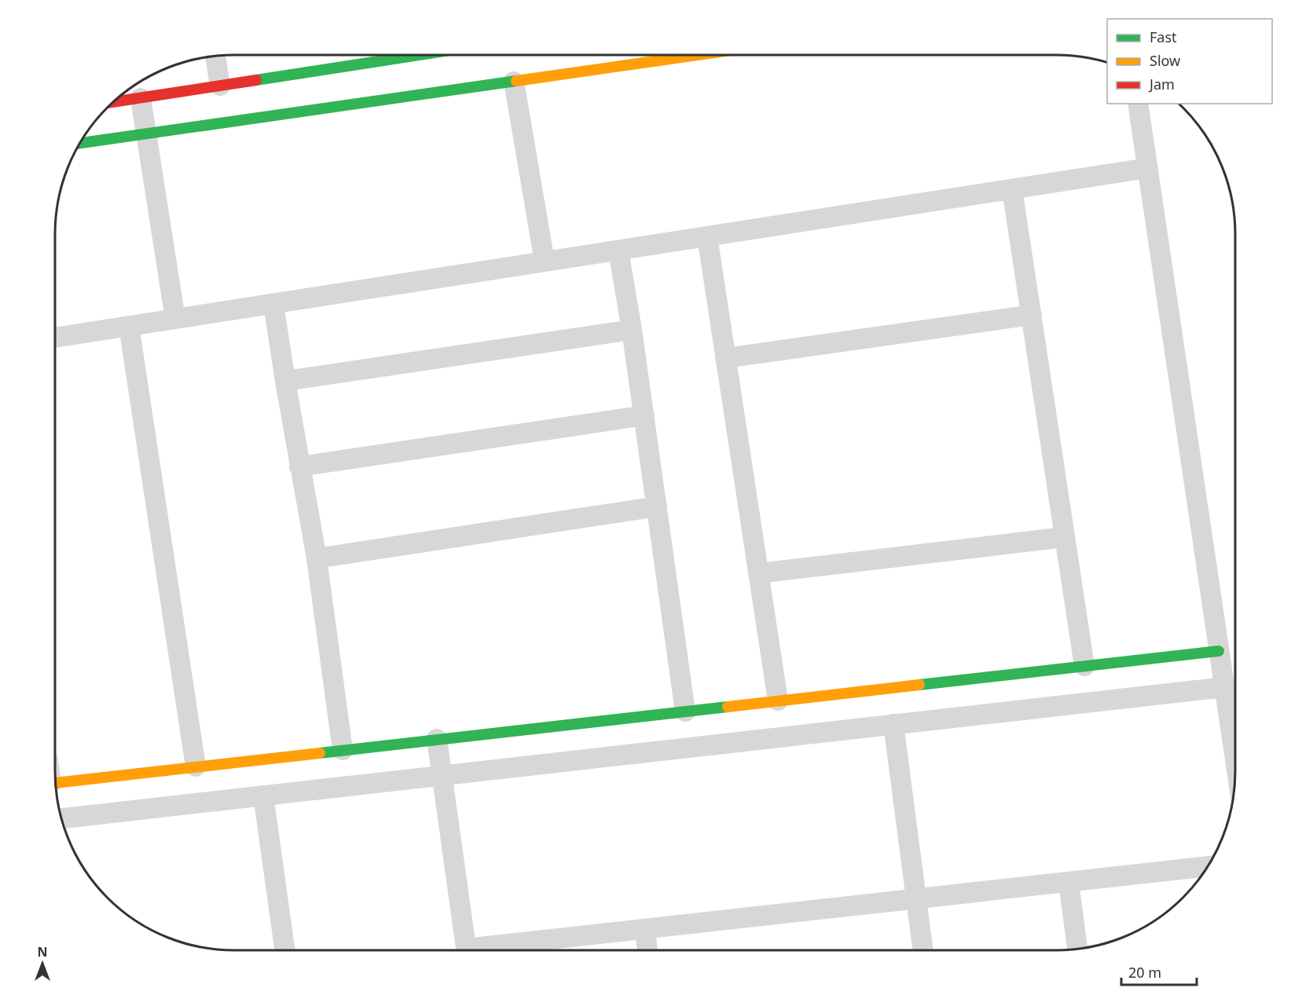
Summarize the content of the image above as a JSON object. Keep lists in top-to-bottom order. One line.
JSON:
{"legend":["Fast","Slow","Jam"],"scale_bar":"20 m","north":"top"}
